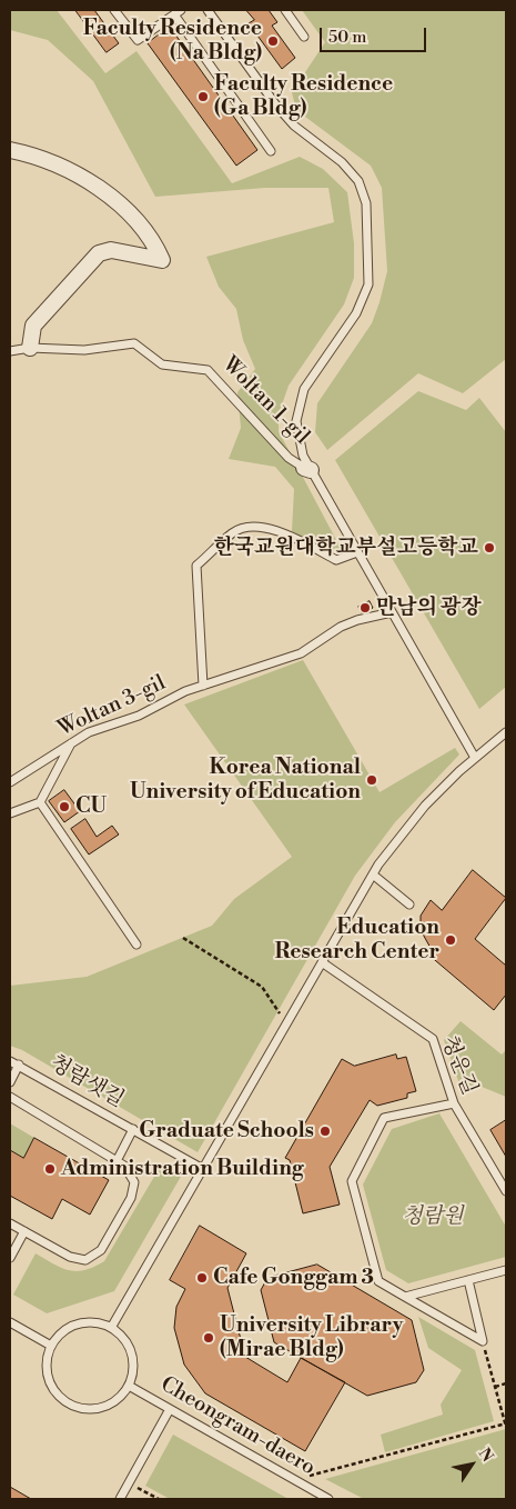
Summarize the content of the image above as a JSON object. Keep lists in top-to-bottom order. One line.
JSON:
{"streets":{"lane":["Woltan 1-gil","Woltan 3-gil","청운길","청람샛길","Cheongram-daero"]},"parks":["청람원"],"places":["Faculty Residence (Na Bldg)","Faculty Residence (Ga Bldg)","한국교원대학교부설고등학교","만남의 광장","Korea National University of Education","CU","Education Research Center","Graduate Schools","Administration Building","Cafe Gonggam 3","University Library (Mirae Bldg)"],"scale_bar":"50 m","north":"top right"}
